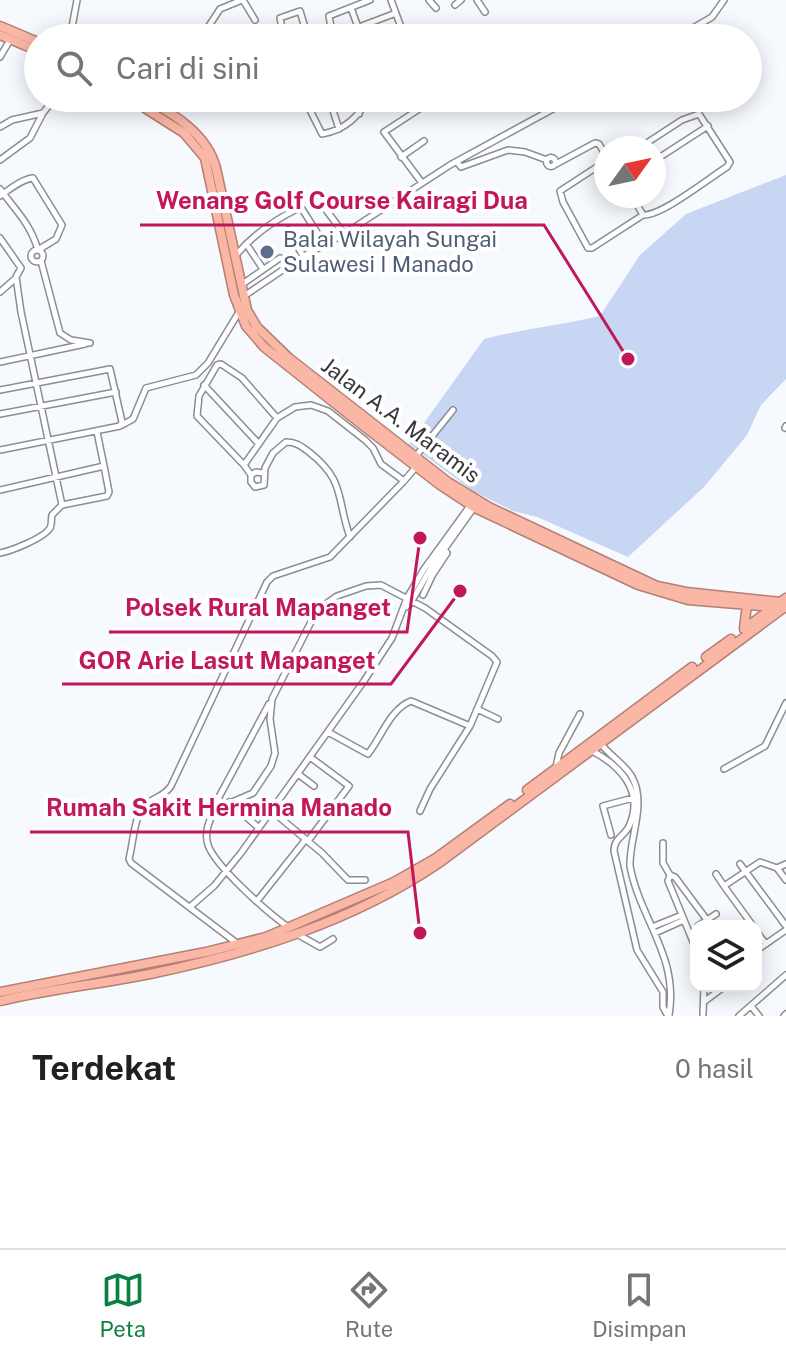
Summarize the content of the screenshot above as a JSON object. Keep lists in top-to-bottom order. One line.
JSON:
{"streets":{"highway":["Jalan A.A. Maramis"]},"places":["Balai Wilayah Sungai Sulawesi I Manado","Wenang Golf Course Kairagi Dua","Polsek Rural Mapanget","GOR Arie Lasut Mapanget","Rumah Sakit Hermina Manado"],"north":"top right","page":{"search":"Cari di sini","heading":["Terdekat","0 hasil"],"nav":["Peta","Rute","Disimpan"]}}
